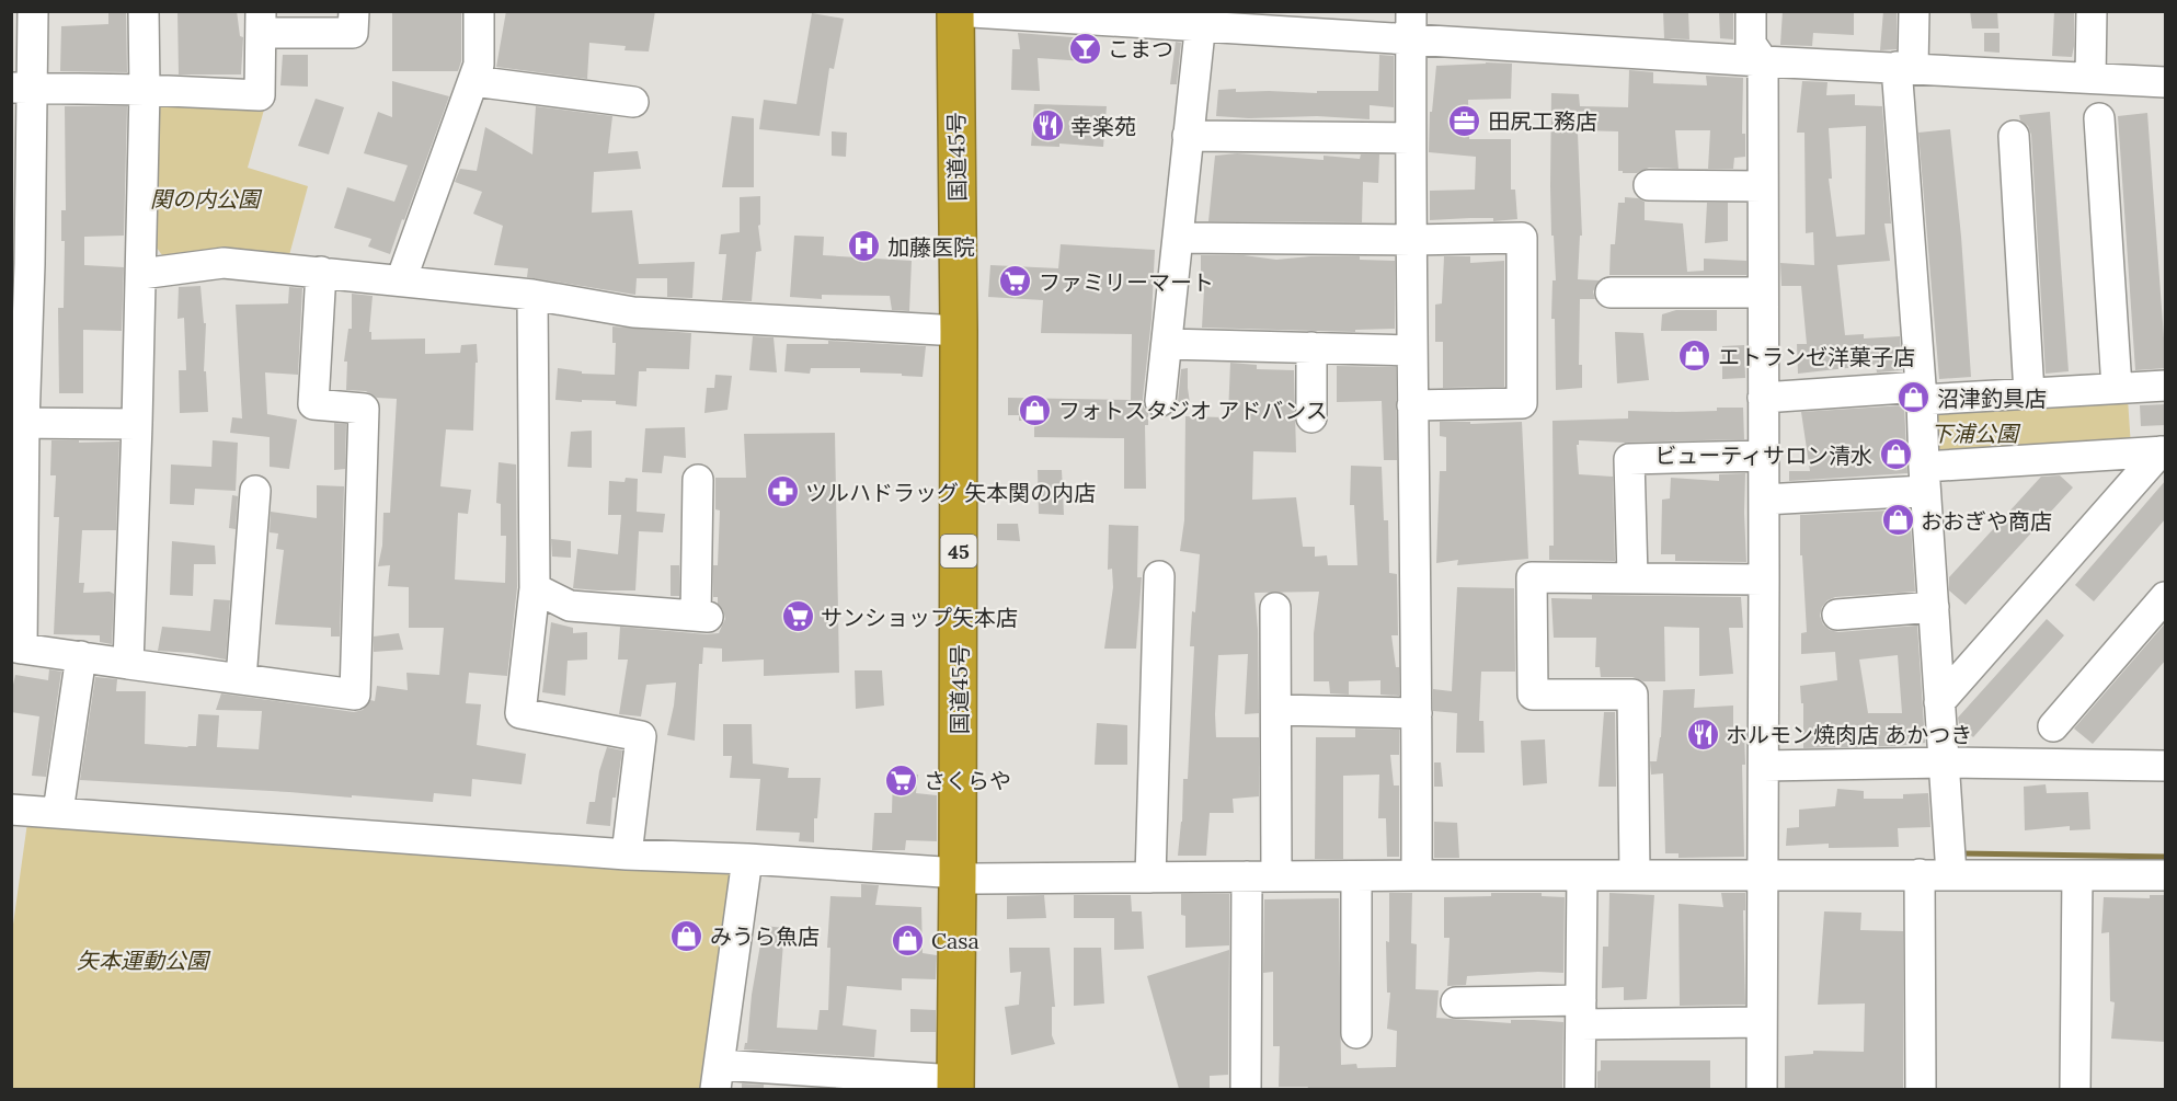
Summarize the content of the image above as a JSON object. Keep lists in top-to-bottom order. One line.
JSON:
{"streets":{"highway":["国道45号","45"]},"parks":["関の内公園","下浦公園","矢本運動公園"],"places":{"bar":["こまつ"],"office":["田尻工務店"],"restaurant":["幸楽苑","ホルモン焼肉店 あかつき"],"hospital":["加藤医院"],"supermarket":["ファミリーマート","サンショップ矢本店","さくらや"],"shop":["エトランゼ洋菓子店","沼津釣具店","フォトスタジオ アドバンス","ビューティサロン清水","おおぎや商店","みうら魚店","Casa"],"pharmacy":["ツルハドラッグ 矢本関の内店"]}}
